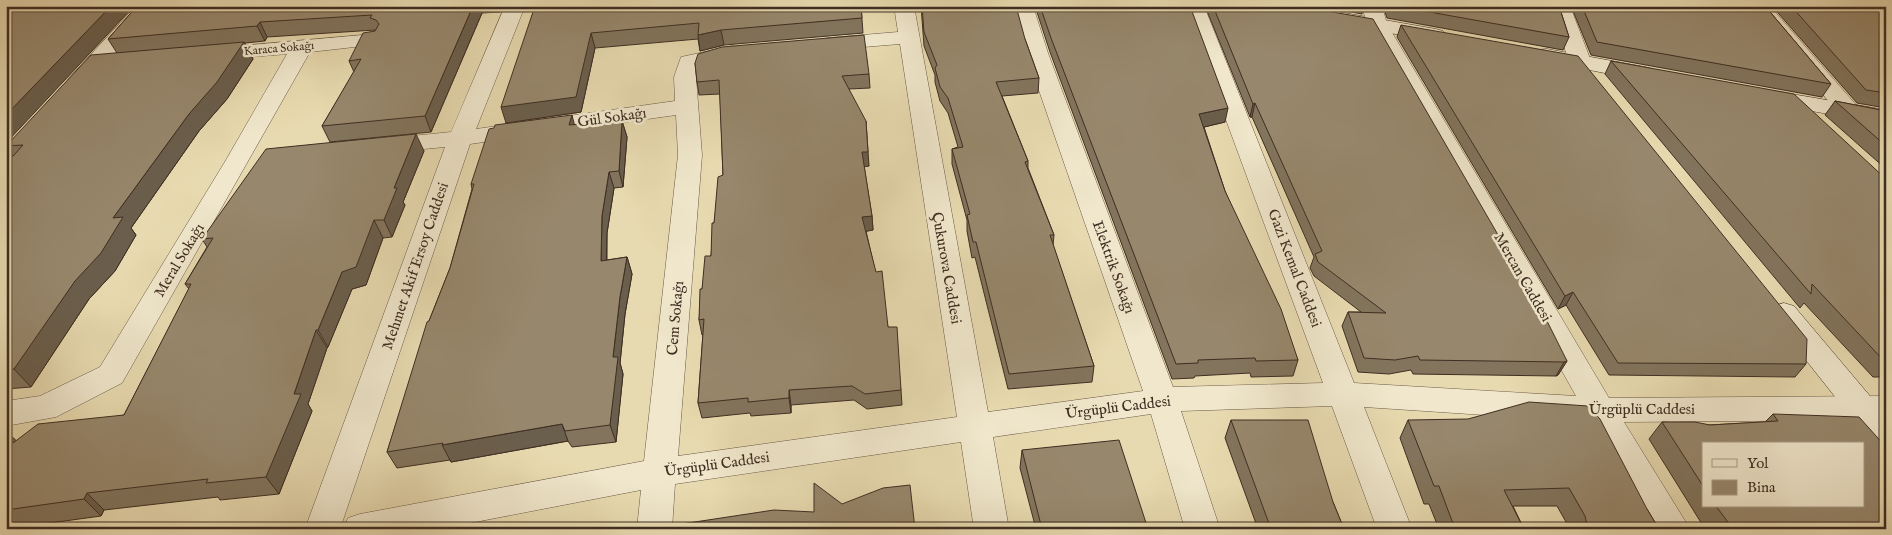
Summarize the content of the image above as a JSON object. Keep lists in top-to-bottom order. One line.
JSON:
{"streets":{"street":["Karaca Sokağı","Gül Sokağı","Meral Sokağı","Mehmet Akif Ersoy Caddesi","Elektrik Sokağı","Çukurova Caddesi","Gazi Kemal Caddesi","Mercan Caddesi","Cem Sokağı","Ürgüplü Caddesi"]},"crossings":[["Karaca Sokağı","Meral Sokağı"],["Gül Sokağı","Mehmet Akif Ersoy Caddesi"],["Gül Sokağı","Cem Sokağı"],["Elektrik Sokağı","Ürgüplü Caddesi"],["Çukurova Caddesi","Ürgüplü Caddesi"],["Gazi Kemal Caddesi","Ürgüplü Caddesi"],["Mercan Caddesi","Ürgüplü Caddesi"],["Cem Sokağı","Ürgüplü Caddesi"]],"legend":["Yol","Bina"]}
